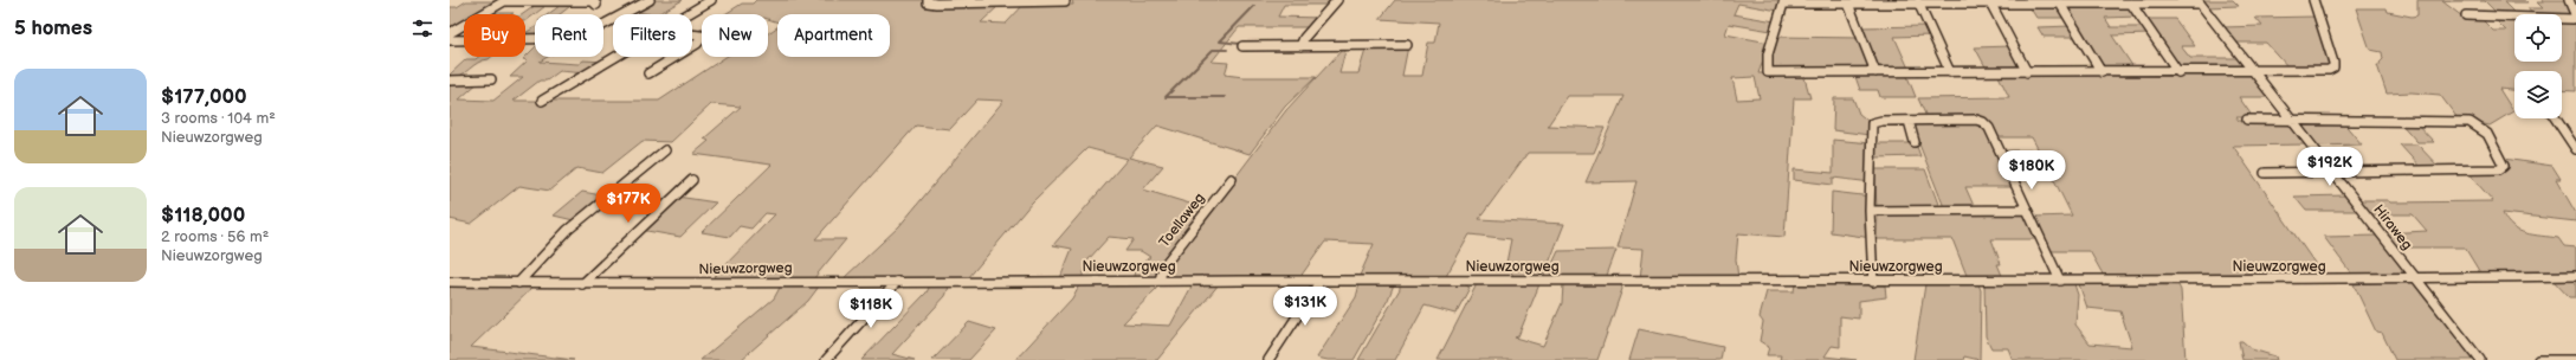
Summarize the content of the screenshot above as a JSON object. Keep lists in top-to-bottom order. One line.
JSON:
{"streets":{"street":["Toellaweg","Hiraweg","Nieuwzorgweg"]},"crossings":[["Toellaweg","Nieuwzorgweg"],["Hiraweg","Nieuwzorgweg"]],"page":{"heading":"5 homes","chip":["Buy","Rent","Filters","New","Apartment"],"list":[{"name":"$177,000","note":"3 rooms · 104 m² · Nieuwzorgweg"},{"name":"$118,000","note":"2 rooms · 56 m² · Nieuwzorgweg"}],"price":["$192K","$180K","$177K","$131K","$118K"]}}
